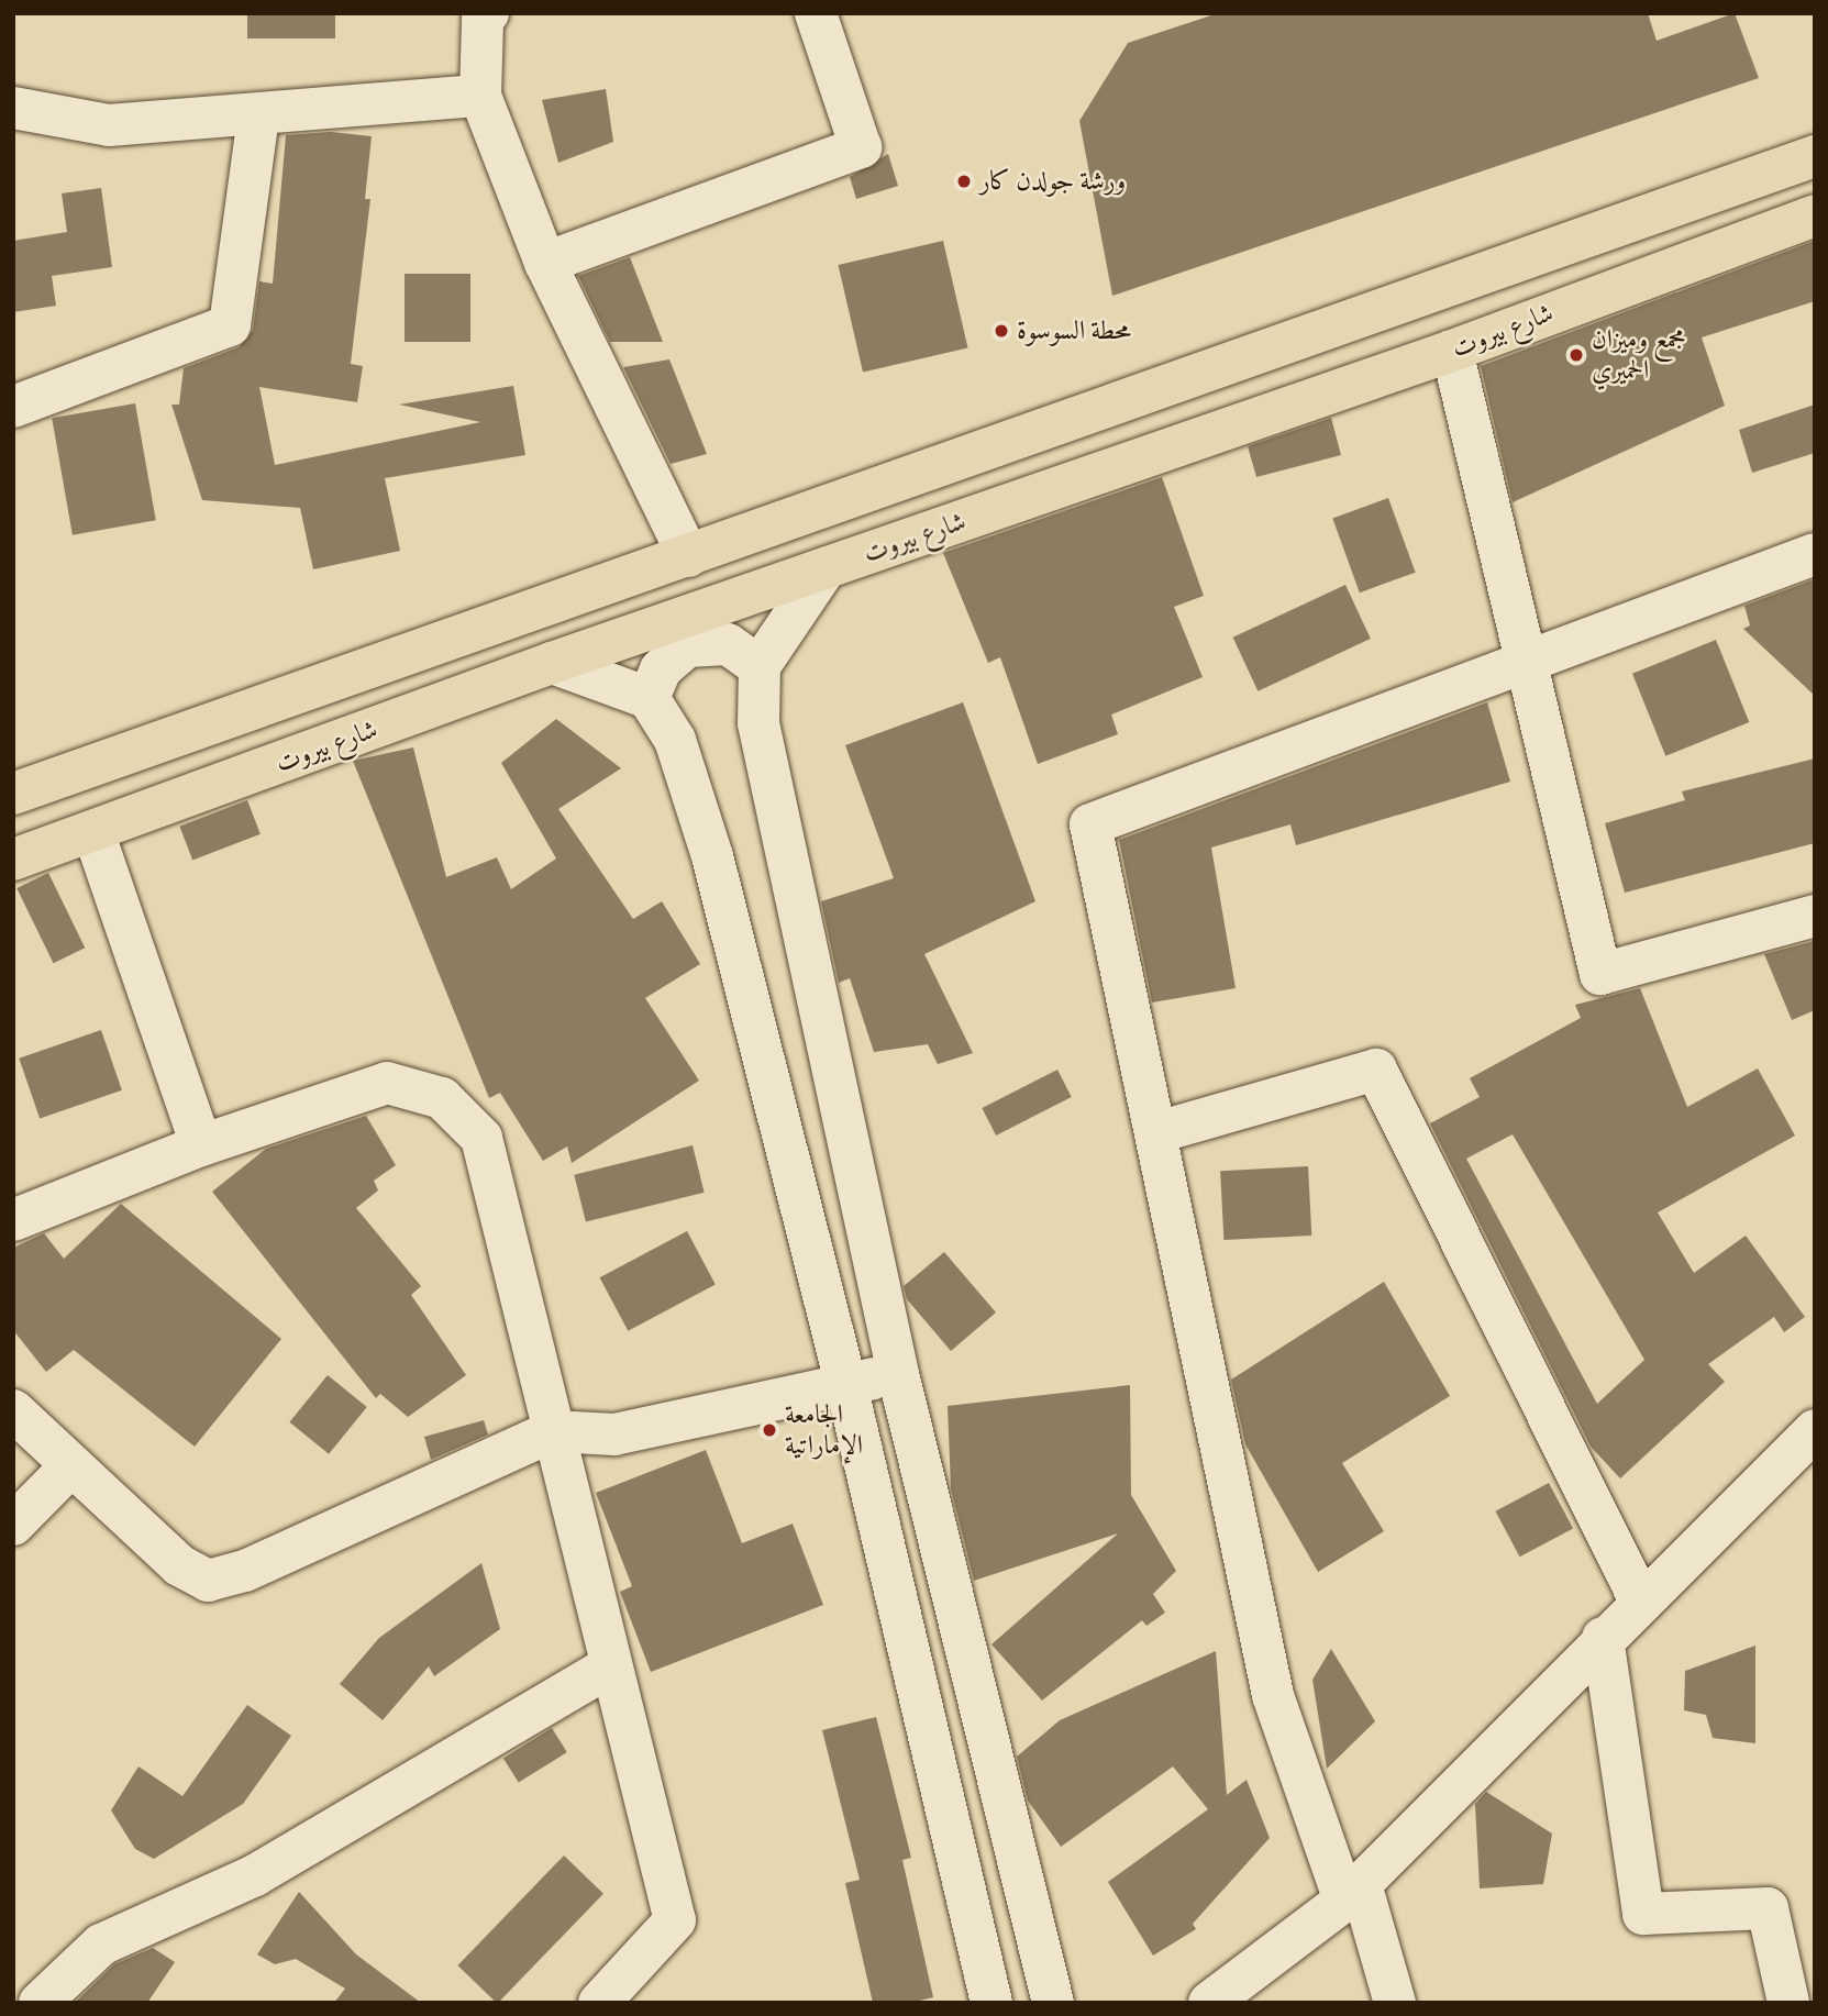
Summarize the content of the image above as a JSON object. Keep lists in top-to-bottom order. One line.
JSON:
{"streets":{"main road":["شارع بيروت"]},"places":["ورشة جولدن كار","محطة السوسوة","مجمع وميزان الحميري","الجامعة الإماراتية"]}
